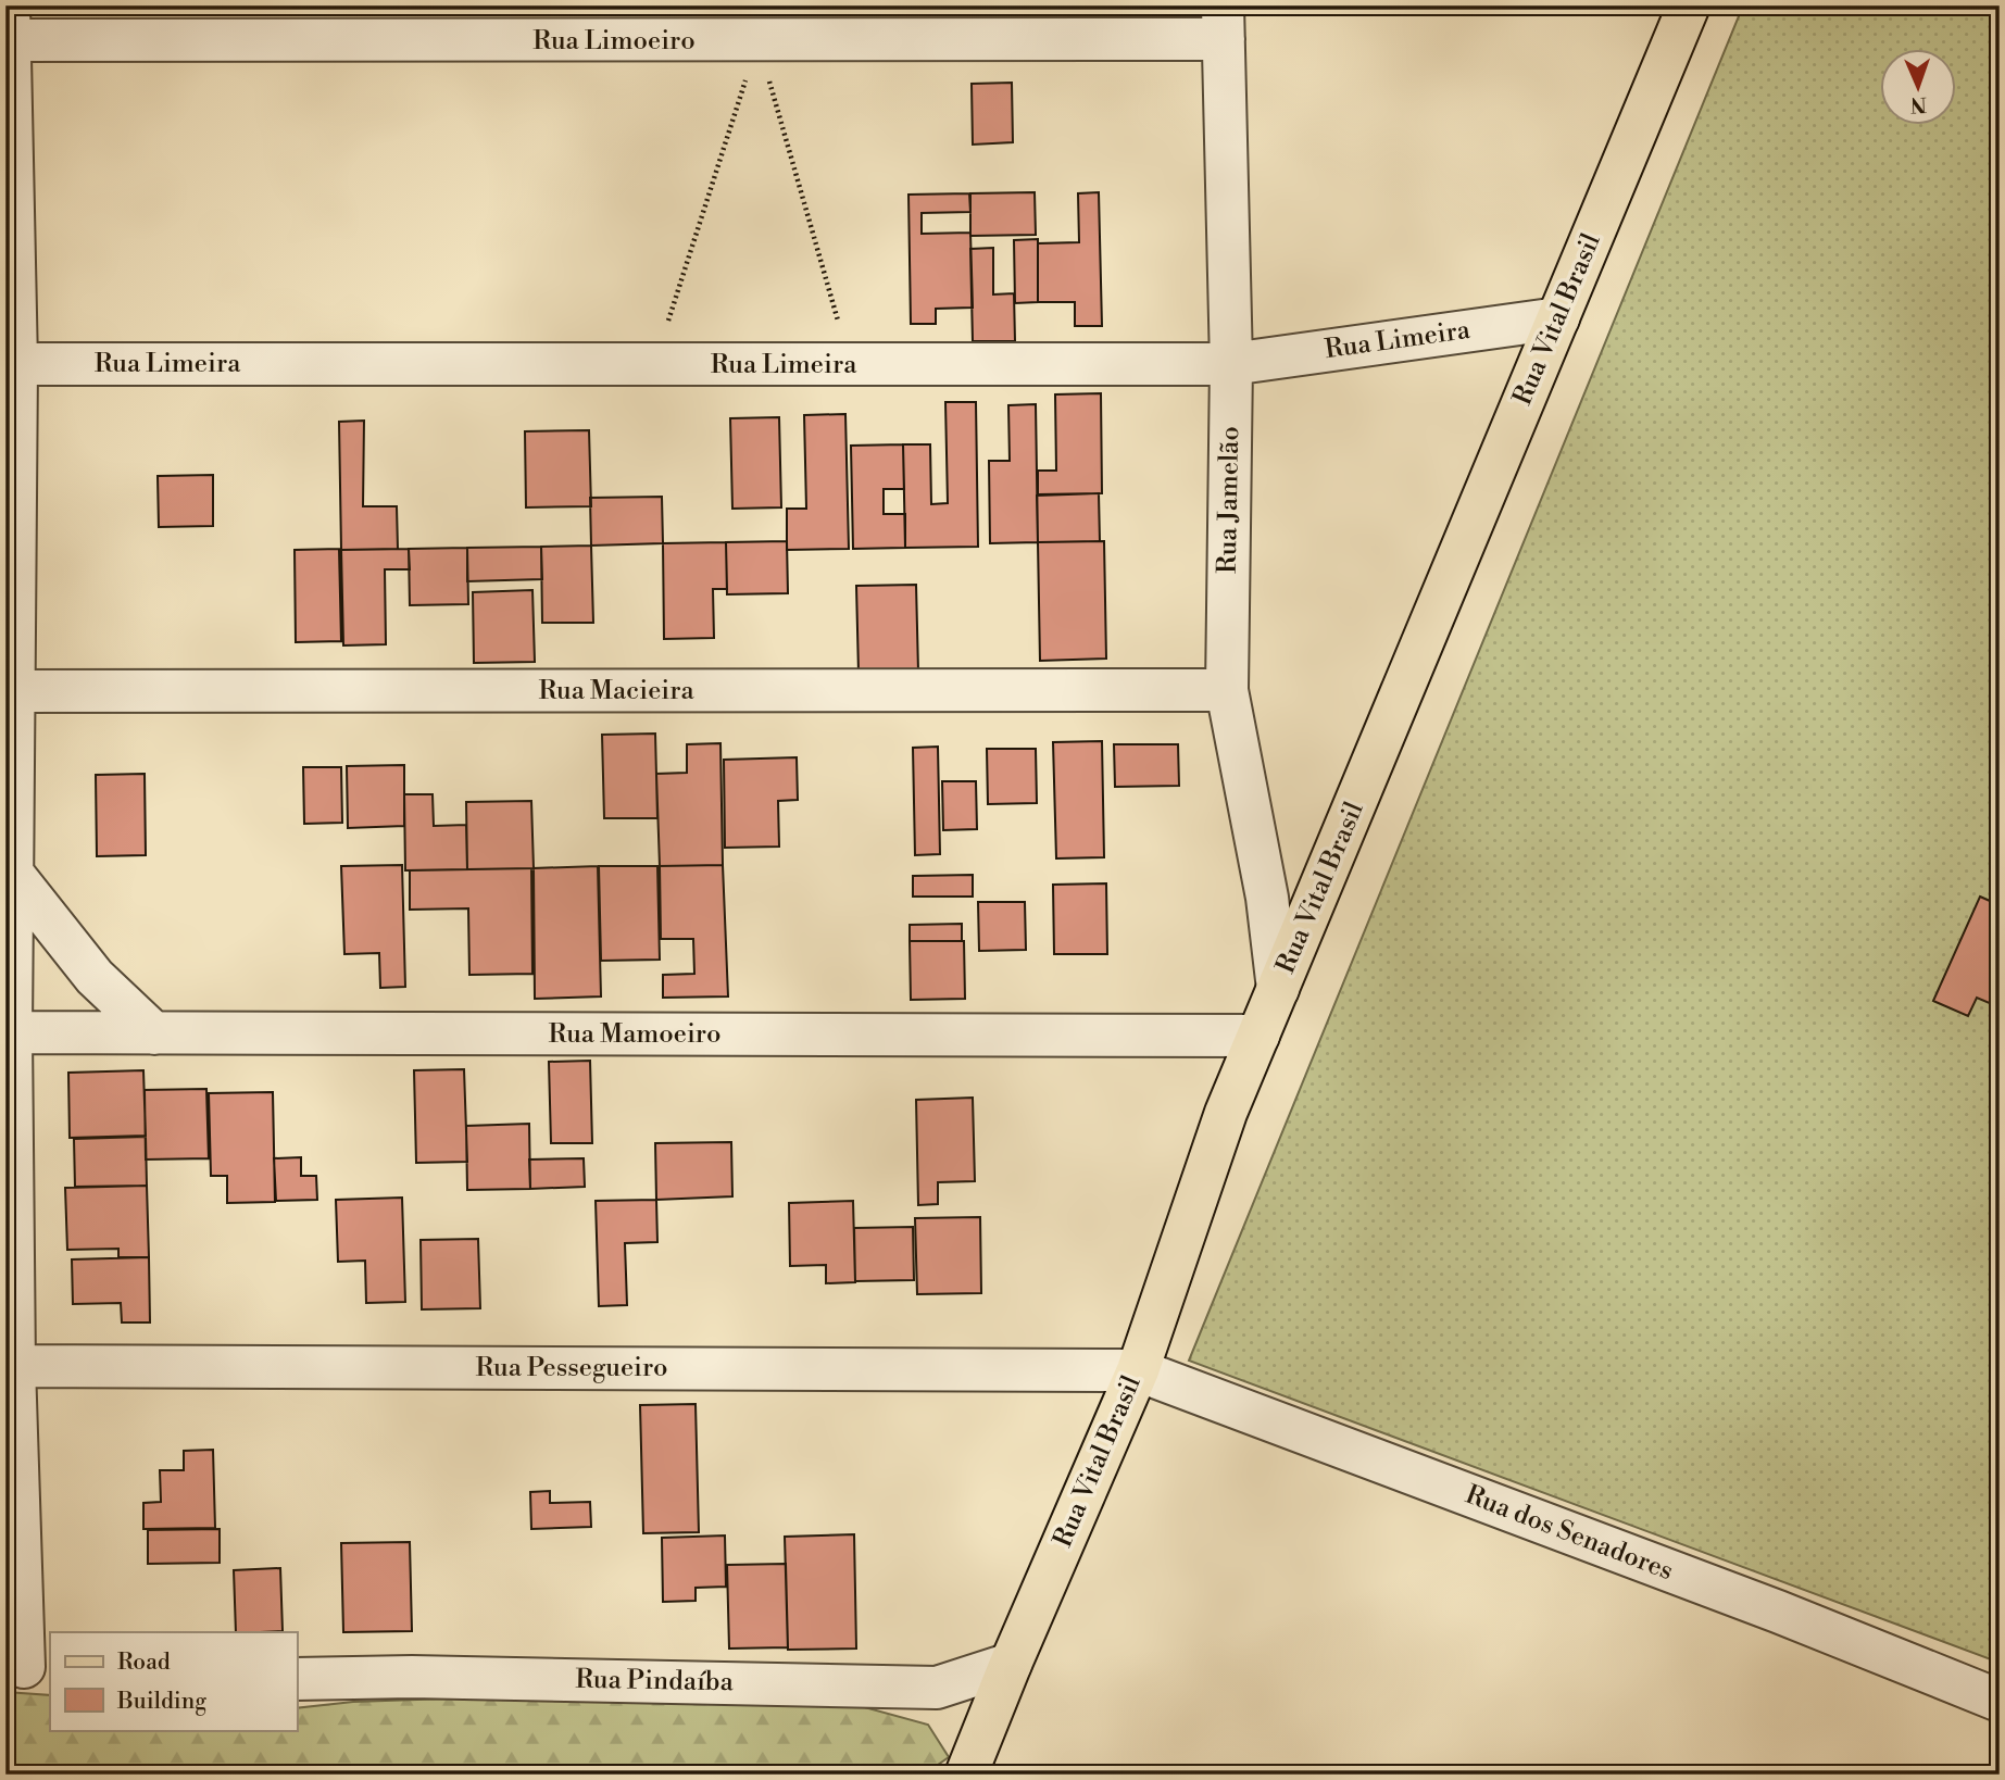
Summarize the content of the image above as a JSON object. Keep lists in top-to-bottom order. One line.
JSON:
{"streets":{"main road":["Rua Vital Brasil"],"street":["Rua Limoeiro","Rua Limeira","Rua Jamelão","Rua Macieira","Rua Mamoeiro","Rua Pessegueiro","Rua dos Senadores","Rua Pindaíba"]},"crossings":[["Rua Limoeiro","Rua Jamelão"],["Rua Vital Brasil","Rua Limeira"],["Rua Vital Brasil","Rua Jamelão"],["Rua Vital Brasil","Rua Mamoeiro"],["Rua Vital Brasil","Rua Pessegueiro"],["Rua Vital Brasil","Rua dos Senadores"],["Rua Vital Brasil","Rua Pindaíba"],["Rua Limeira","Rua Jamelão"],["Rua Jamelão","Rua Macieira"],["Rua Pessegueiro","Rua dos Senadores"]],"legend":["Road","Building"],"north":"bottom"}
